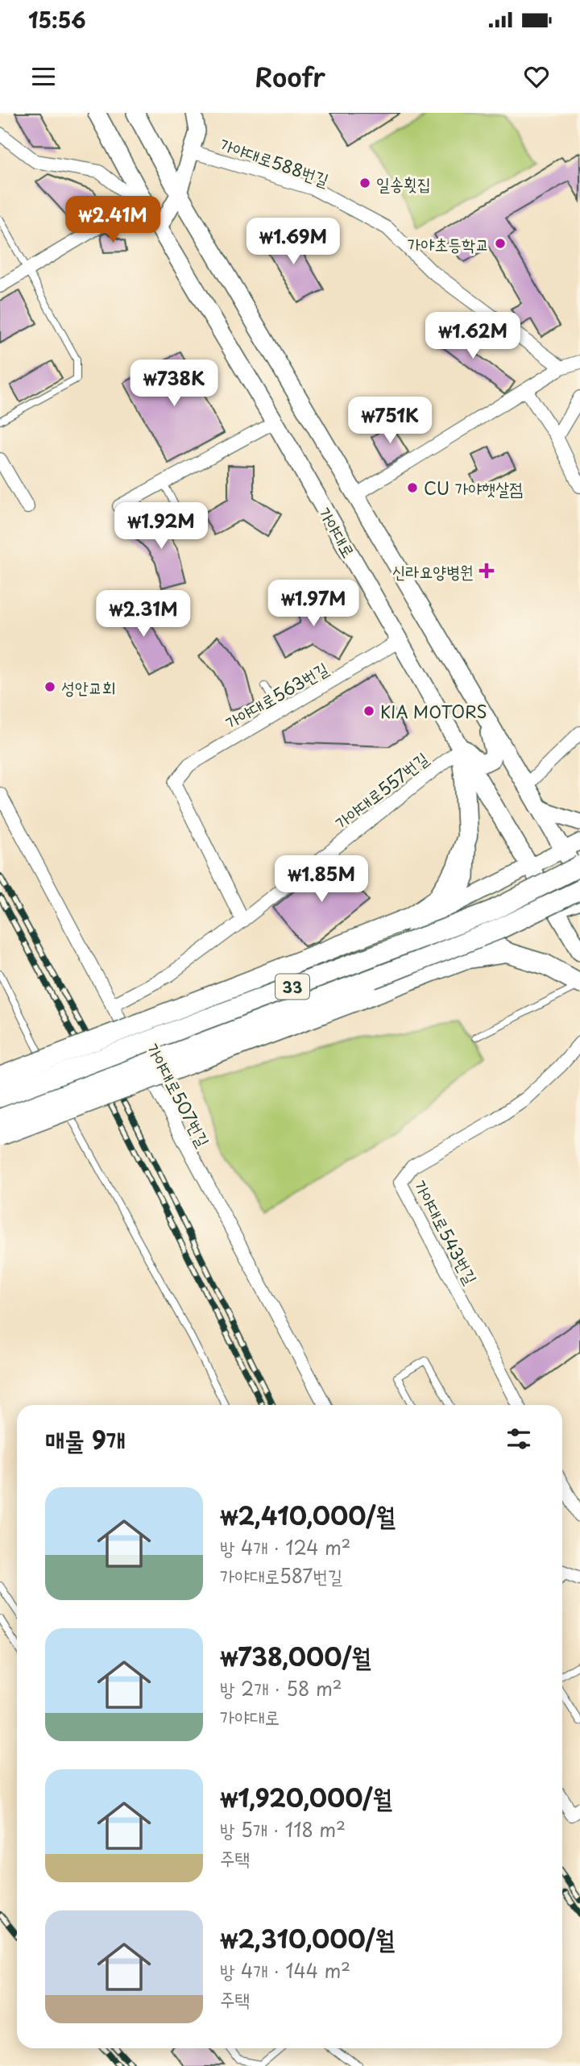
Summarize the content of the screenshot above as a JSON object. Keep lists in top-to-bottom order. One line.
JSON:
{"streets":{"highway":["33"],"main road":["가야대로"],"street":["가야대로588번길","가야대로563번길","가야대로557번길","가야대로507번길","가야대로543번길"]},"crossings":[["가야대로","가야대로563번길"],["가야대로","가야대로557번길"],["가야대로563번길","가야대로557번길"],["가야대로557번길","가야대로507번길"]],"places":{"other":["일송횟집","가야초등학교","CU 가야햇살점","성안교회","KIA MOTORS"],"health":["신라요양병원"]},"page":{"status":"15:56","header":"Roofr","price":["₩2.41M","₩1.69M","₩1.62M","₩738K","₩751K","₩1.92M","₩1.97M","₩2.31M","₩1.85M"],"heading":"매물 9개","list":[{"name":"₩2,410,000/월","note":"방 4개 · 124 m² · 가야대로587번길"},{"name":"₩738,000/월","note":"방 2개 · 58 m² · 가야대로"},{"name":"₩1,920,000/월","note":"방 5개 · 118 m² · 주택"},{"name":"₩2,310,000/월","note":"방 4개 · 144 m² · 주택"}]}}
